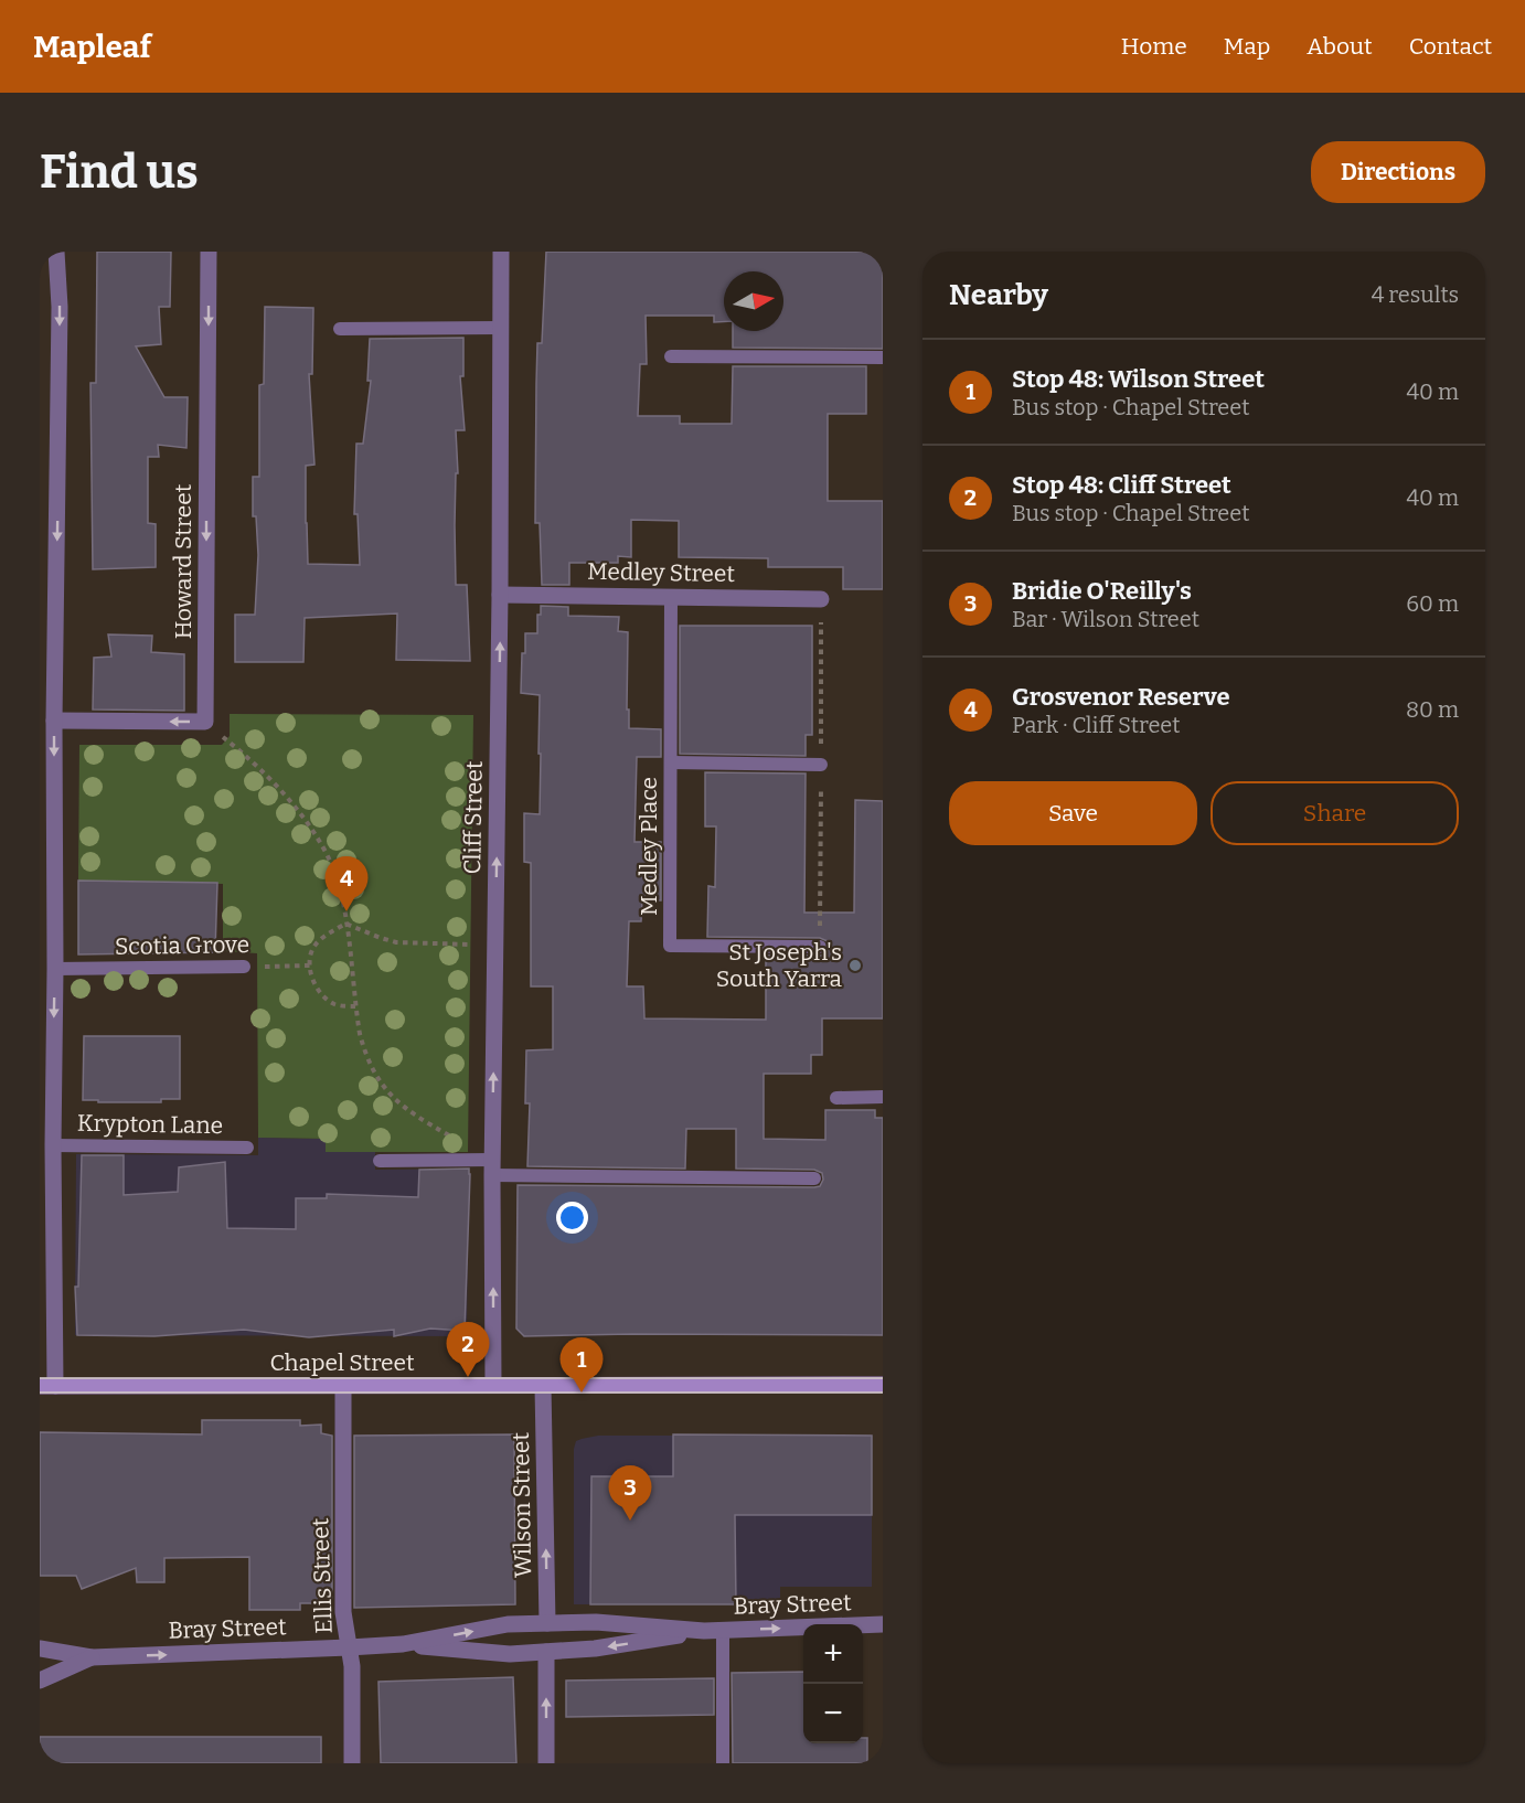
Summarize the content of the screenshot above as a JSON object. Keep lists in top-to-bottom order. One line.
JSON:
{"streets":{"street":["Howard Street","Medley Street","Cliff Street","Chapel Street","Wilson Street","Ellis Street","Bray Street"],"lane":["Medley Place","Scotia Grove","Krypton Lane"]},"crossings":[["Medley Street","Cliff Street"],["Medley Street","Medley Place"],["Cliff Street","Chapel Street"],["Chapel Street","Wilson Street"],["Chapel Street","Ellis Street"],["Wilson Street","Bray Street"],["Ellis Street","Bray Street"]],"one_way":["Howard Street","Cliff Street","Wilson Street"],"places":["St Joseph's South Yarra"],"north":"right","page":{"header":"Mapleaf","nav":["Home","Map","About","Contact"],"buttons":["Directions",["Save","Share"]],"title":"Find us","heading":["Nearby","4 results"],"list":[{"mark":"1","name":"Stop 48: Wilson Street","note":"Bus stop · Chapel Street","value":"40 m"},{"mark":"2","name":"Stop 48: Cliff Street","note":"Bus stop · Chapel Street","value":"40 m"},{"mark":"3","name":"Bridie O'Reilly's","note":"Bar · Wilson Street","value":"60 m"},{"mark":"4","name":"Grosvenor Reserve","note":"Park · Cliff Street","value":"80 m"}],"pins":["4","2","1","3"],"map_buttons":["+","−"]}}
